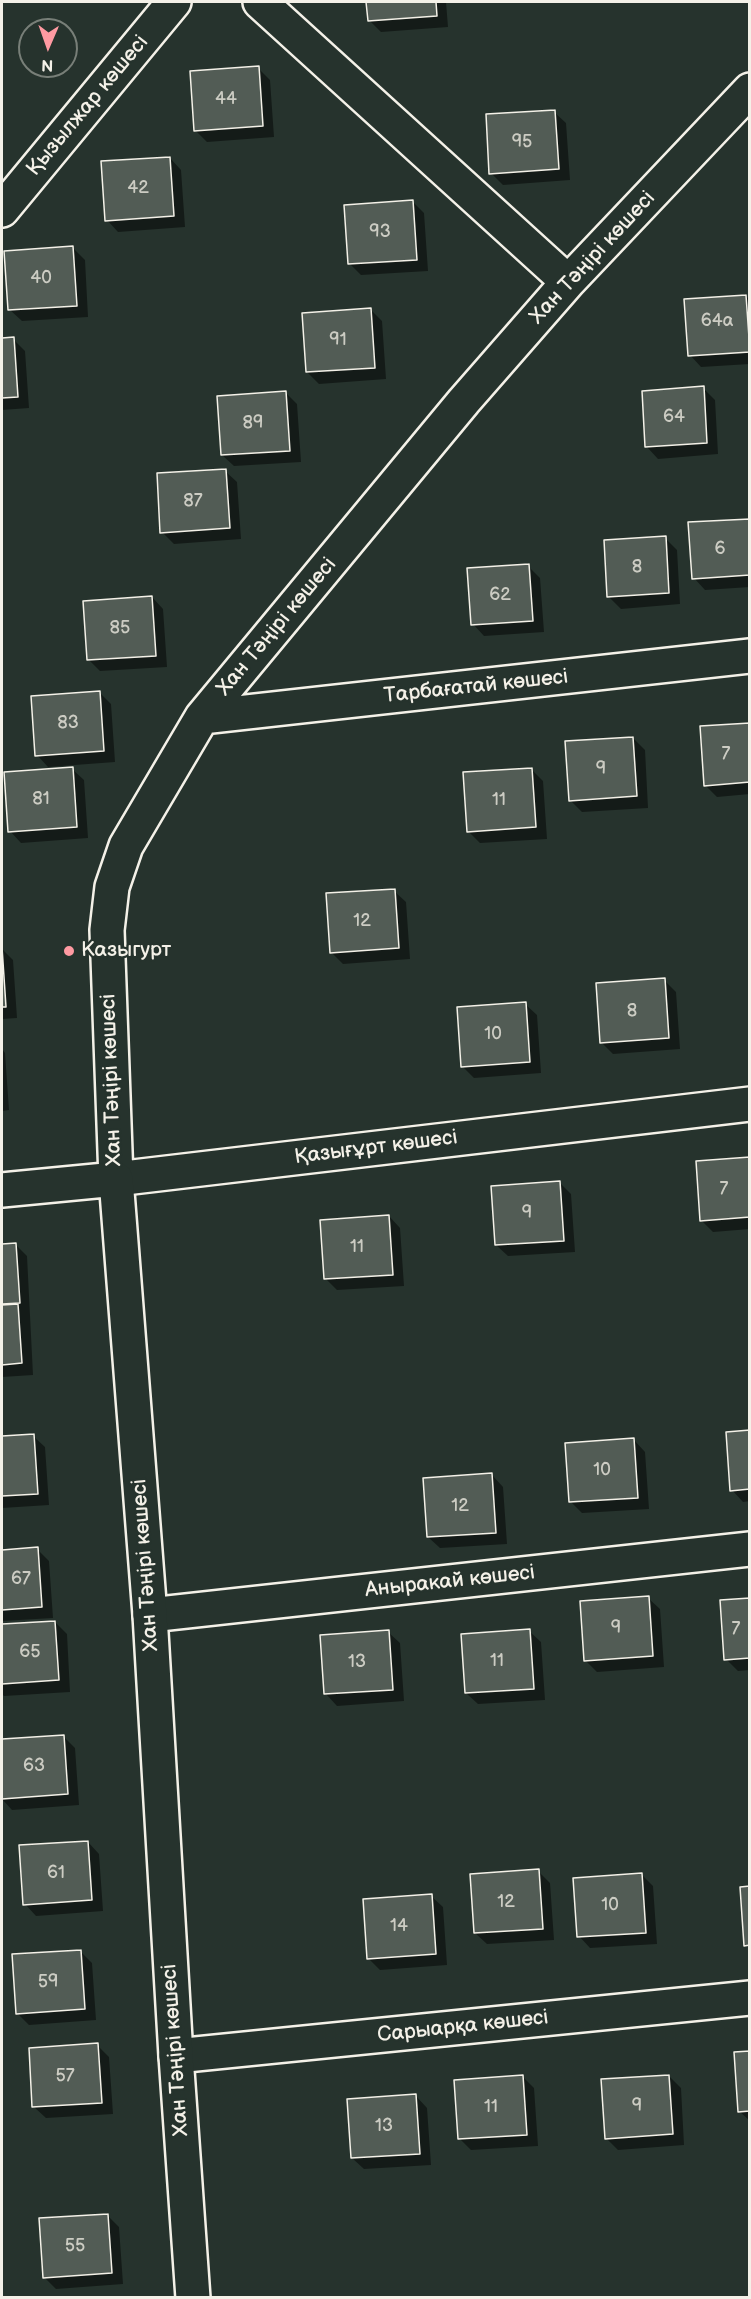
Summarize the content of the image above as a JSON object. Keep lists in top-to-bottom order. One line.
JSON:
{"streets":{"street":["Қызылжар көшесі","Хан Тәңірі көшесі","Тарбағатай көшесі","Қазығұрт көшесі","Аныракай көшесі","Сарыарқа көшесі"]},"crossings":[["Хан Тәңірі көшесі","Тарбағатай көшесі"],["Хан Тәңірі көшесі","Қазығұрт көшесі"],["Хан Тәңірі көшесі","Аныракай көшесі"],["Хан Тәңірі көшесі","Сарыарқа көшесі"]],"places":["Казыгурт"],"house_numbers":["44","95","42","93","40","64а","91","64","89","87","6","8","62","85","83","7","9","81","11","12","8","10","7","9","11","10","12","67","9","7","65","11","13","63","61","12","10","14","59","57","9","11","13","55"],"north":"bottom"}
